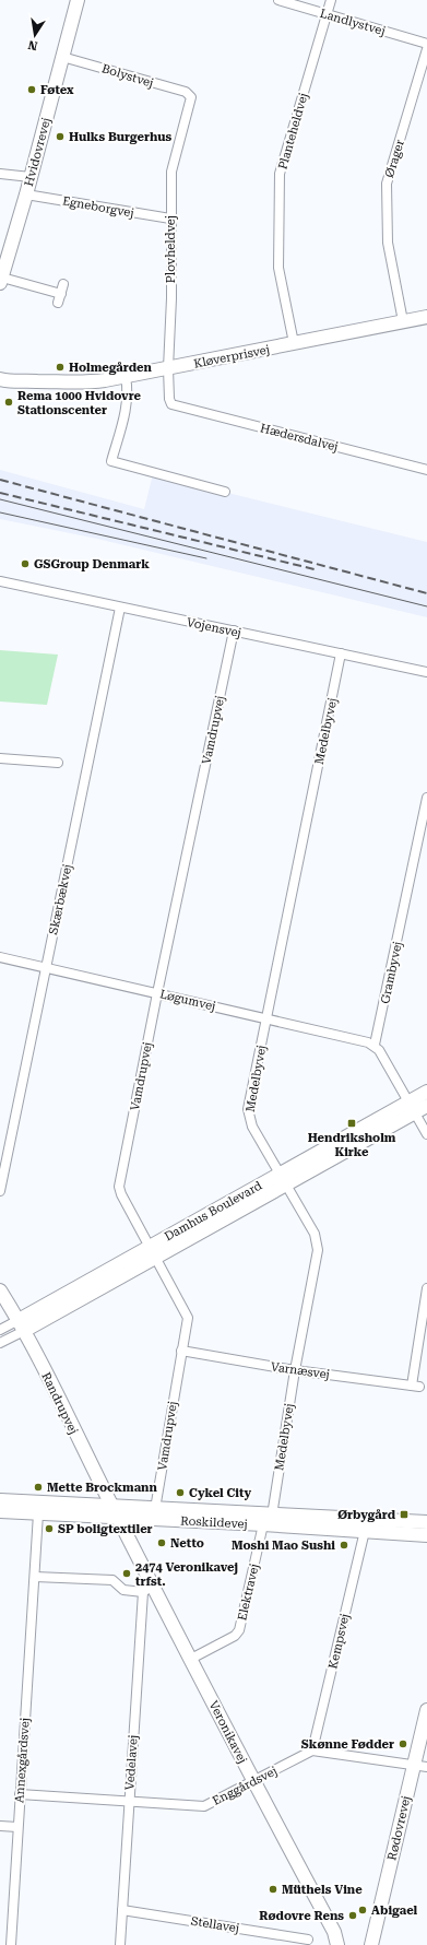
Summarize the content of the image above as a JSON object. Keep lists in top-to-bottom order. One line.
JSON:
{"streets":{"street":["Landlystvej","Bolystvej","Planteheldvej","Hvidovrevej","Ørager","Egneborgvej","Plovheldvej","Kløverprisvej","Hædersdalvej","Vojensvej","Vamdrupvej","Medelbyvej","Skærbækvej","Grambyvej","Løgumvej","Damhus Boulevard","Varnæsvej","Randrupvej","Roskildevej","Elektravej","Kempsvej","Veronikavej","Annexgårdsvej","Vedelavej","Enggårdsvej","Rødovrevej","Stellavej"]},"crossings":[["Landlystvej","Planteheldvej"],["Bolystvej","Hvidovrevej"],["Bolystvej","Plovheldvej"],["Planteheldvej","Kløverprisvej"],["Hvidovrevej","Egneborgvej"],["Ørager","Kløverprisvej"],["Egneborgvej","Plovheldvej"],["Plovheldvej","Kløverprisvej"],["Plovheldvej","Hædersdalvej"],["Vojensvej","Vamdrupvej"],["Vojensvej","Medelbyvej"],["Vojensvej","Skærbækvej"],["Vamdrupvej","Løgumvej"],["Vamdrupvej","Damhus Boulevard"],["Vamdrupvej","Varnæsvej"],["Vamdrupvej","Roskildevej"],["Medelbyvej","Løgumvej"],["Medelbyvej","Damhus Boulevard"],["Medelbyvej","Varnæsvej"],["Medelbyvej","Roskildevej"],["Medelbyvej","Elektravej"],["Skærbækvej","Løgumvej"],["Grambyvej","Løgumvej"],["Damhus Boulevard","Randrupvej"],["Randrupvej","Roskildevej"],["Randrupvej","Veronikavej"],["Roskildevej","Elektravej"],["Roskildevej","Kempsvej"],["Roskildevej","Veronikavej"],["Roskildevej","Annexgårdsvej"],["Elektravej","Veronikavej"],["Kempsvej","Enggårdsvej"],["Veronikavej","Vedelavej"],["Veronikavej","Enggårdsvej"],["Annexgårdsvej","Enggårdsvej"],["Vedelavej","Enggårdsvej"],["Vedelavej","Stellavej"]],"places":{"other":["Føtex","Hulks Burgerhus","Holmegården","Rema 1000 Hvidovre Stationscenter","GSGroup Denmark","Mette Brockmann","Cykel City","SP boligtextiler","Netto","Moshi Mao Sushi","2474 Veronikavej trfst.","Skønne Fødder","Müthels Vine","Abigael","Rødovre Rens"],"transit":["Hendriksholm Kirke","Ørbygård"]},"north":"bottom"}
